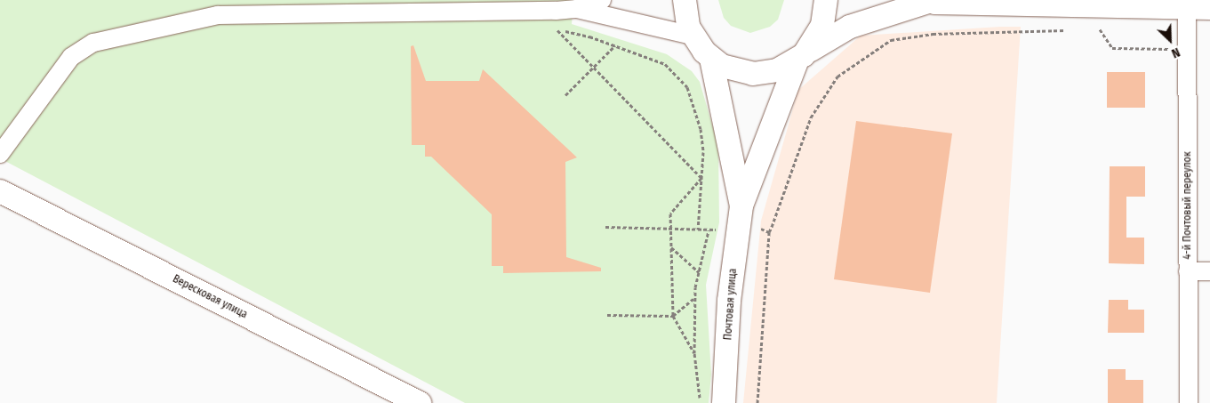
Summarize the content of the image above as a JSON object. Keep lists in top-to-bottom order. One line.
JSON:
{"streets":{"street":["4-й Почтовый переулок","Вересковая улица","Почтовая улица"]},"north":"bottom right"}
